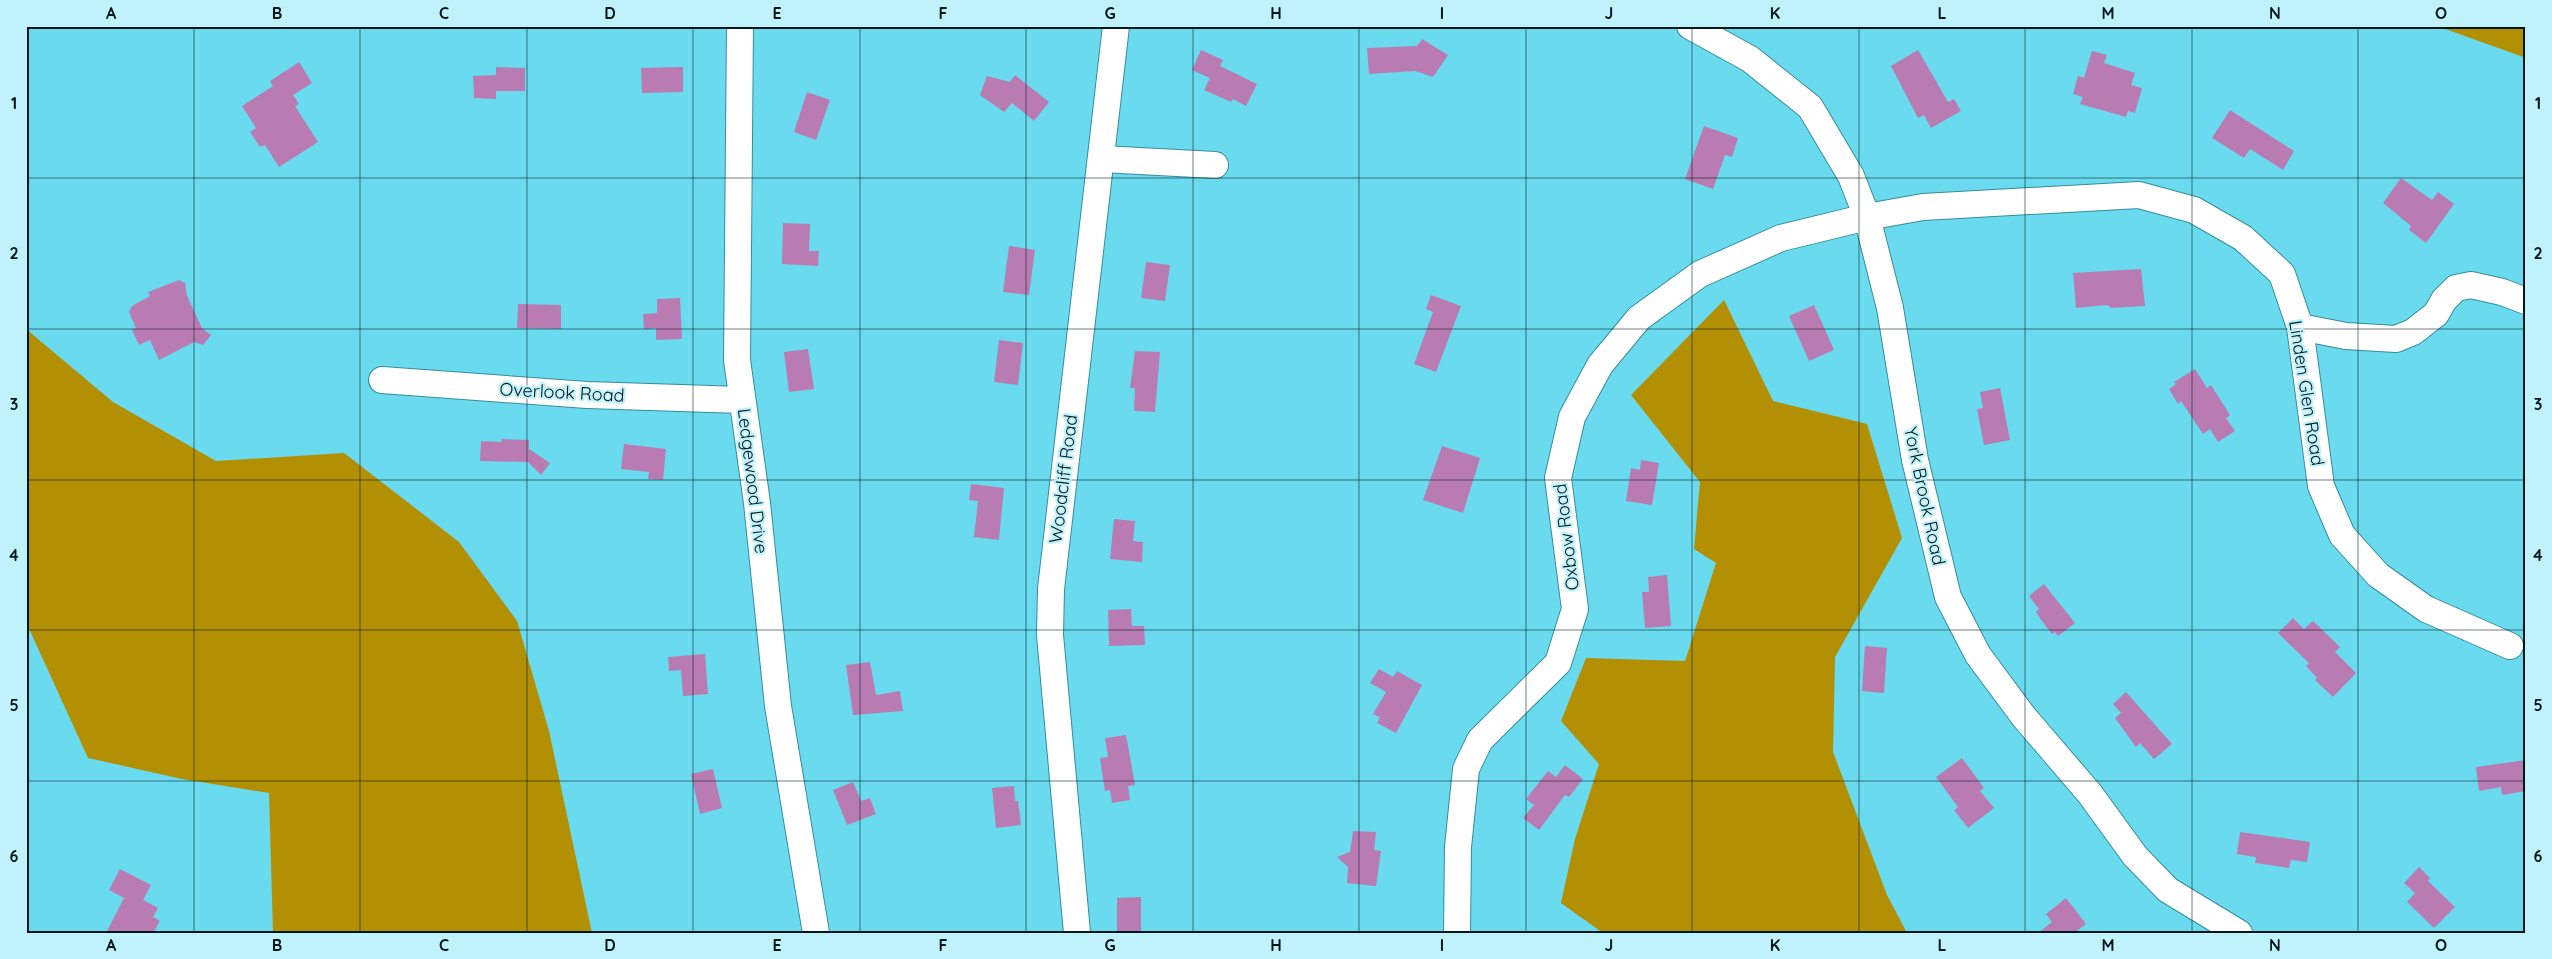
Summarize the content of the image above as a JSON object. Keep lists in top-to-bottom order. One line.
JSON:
{"streets":{"street":["Overlook Road","Linden Glen Road","Woodcliff Road","Ledgewood Drive","York Brook Road","Oxbow Road"]},"crossings":[["Overlook Road","Ledgewood Drive"],["Linden Glen Road","York Brook Road"],["Linden Glen Road","Oxbow Road"],["York Brook Road","Oxbow Road"]],"grid":{"columns":["A","B","C","D","E","F","G","H","I","J","K","L","M","N","O"],"rows":["1","2","3","4","5","6"]}}
